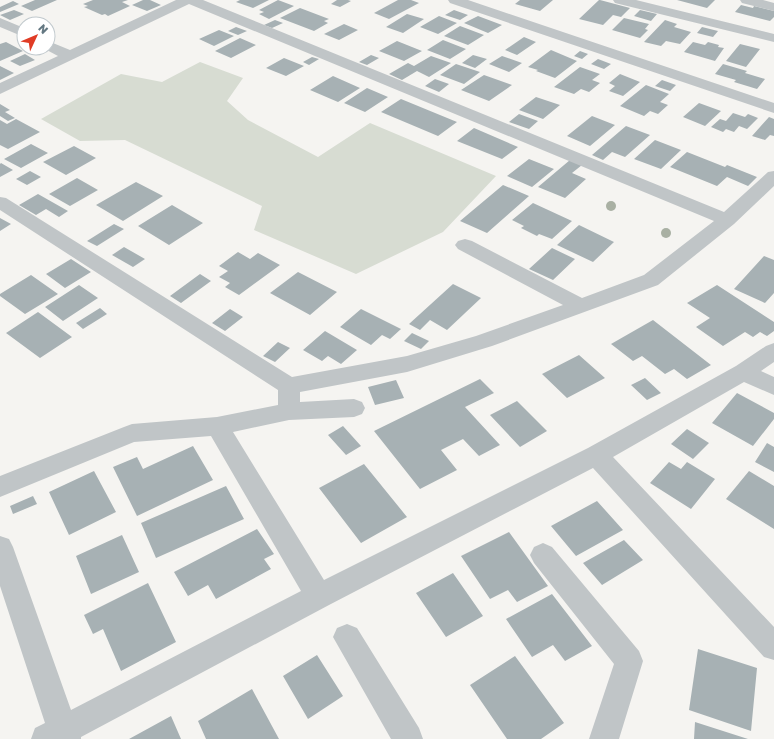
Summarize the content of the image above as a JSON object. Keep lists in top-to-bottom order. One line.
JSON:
{"north":"top right"}
